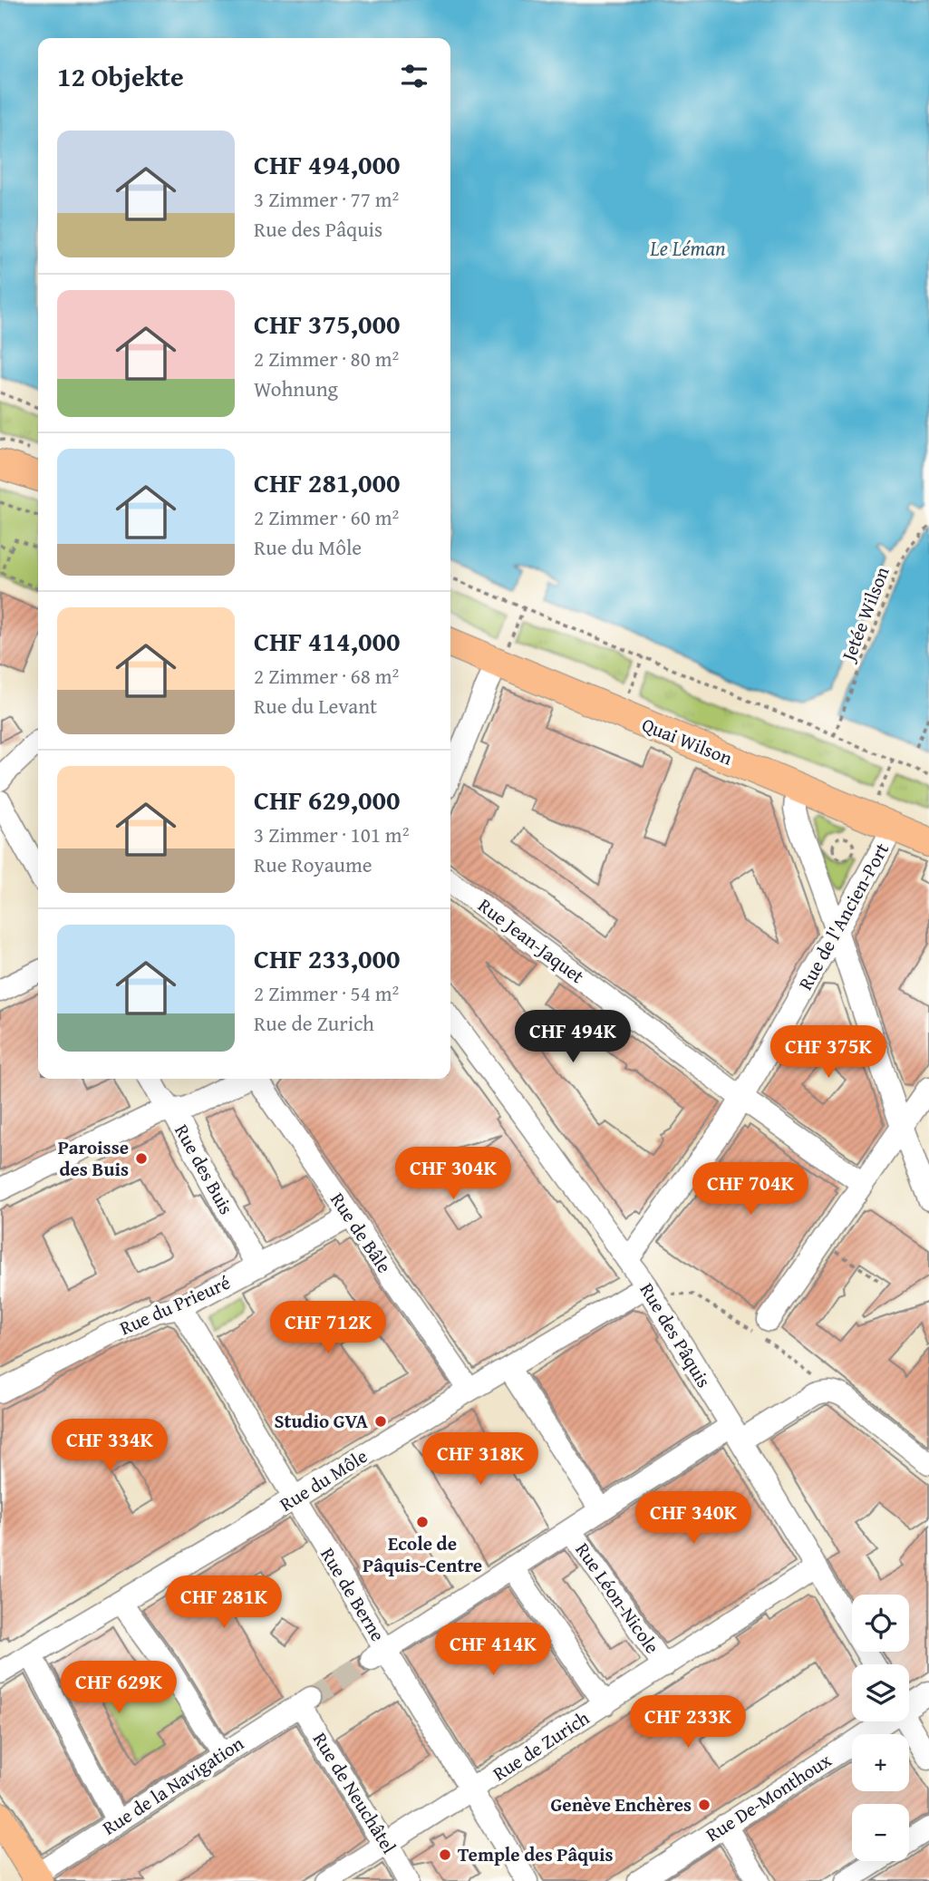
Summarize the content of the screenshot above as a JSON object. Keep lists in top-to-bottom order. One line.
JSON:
{"streets":{"main road":["Quai Wilson"],"street":["Rue de l'Ancien-Port","Rue Jean-Jaquet","Rue des Buis","Rue de Bâle","Rue du Prieuré","Rue des Pâquis","Rue du Môle","Rue de Berne","Rue Léon-Nicole","Rue de Zurich","Rue de la Navigation","Rue de Neuchâtel","Rue De-Monthoux"],"path":["Jetée Wilson"]},"crossings":[["Quai Wilson","Rue de l'Ancien-Port"],["Rue de l'Ancien-Port","Rue Jean-Jaquet"],["Rue de l'Ancien-Port","Rue des Pâquis"],["Rue des Buis","Rue du Prieuré"],["Rue de Bâle","Rue du Prieuré"],["Rue de Bâle","Rue du Môle"],["Rue du Prieuré","Rue de Berne"],["Rue des Pâquis","Rue du Môle"],["Rue des Pâquis","Rue de Zurich"],["Rue du Môle","Rue de Berne"],["Rue de Berne","Rue de Zurich"],["Rue Léon-Nicole","Rue de Zurich"],["Rue de Zurich","Rue de Neuchâtel"],["Rue de la Navigation","Rue de Neuchâtel"]],"water":["Le Léman"],"places":["Paroisse des Buis","Studio GVA","Ecole de Pâquis-Centre","Genève Enchères","Temple des Pâquis"],"page":{"heading":"12 Objekte","list":[{"name":"CHF 494,000","note":"3 Zimmer · 77 m² · Rue des Pâquis"},{"name":"CHF 375,000","note":"2 Zimmer · 80 m² · Wohnung"},{"name":"CHF 281,000","note":"2 Zimmer · 60 m² · Rue du Môle"},{"name":"CHF 414,000","note":"2 Zimmer · 68 m² · Rue du Levant"},{"name":"CHF 629,000","note":"3 Zimmer · 101 m² · Rue Royaume"},{"name":"CHF 233,000","note":"2 Zimmer · 54 m² · Rue de Zurich"}],"price":["CHF 494K","CHF 375K","CHF 304K","CHF 704K","CHF 712K","CHF 334K","CHF 318K","CHF 340K","CHF 281K","CHF 414K","CHF 629K","CHF 233K"],"map_buttons":["+","−"]}}
